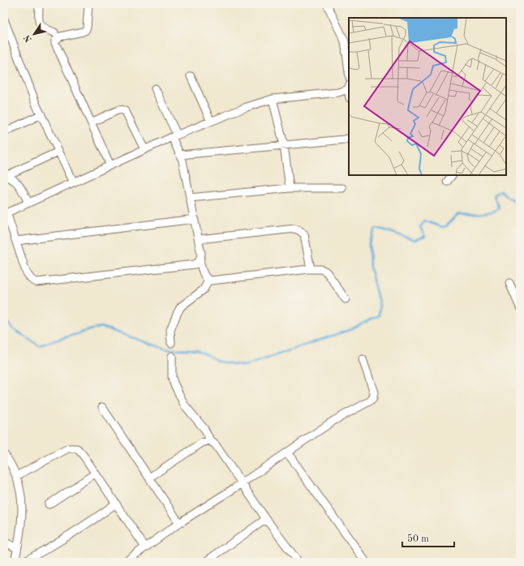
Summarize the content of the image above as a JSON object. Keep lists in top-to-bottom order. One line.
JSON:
{"scale_bar":"50 m","north":"bottom left"}
